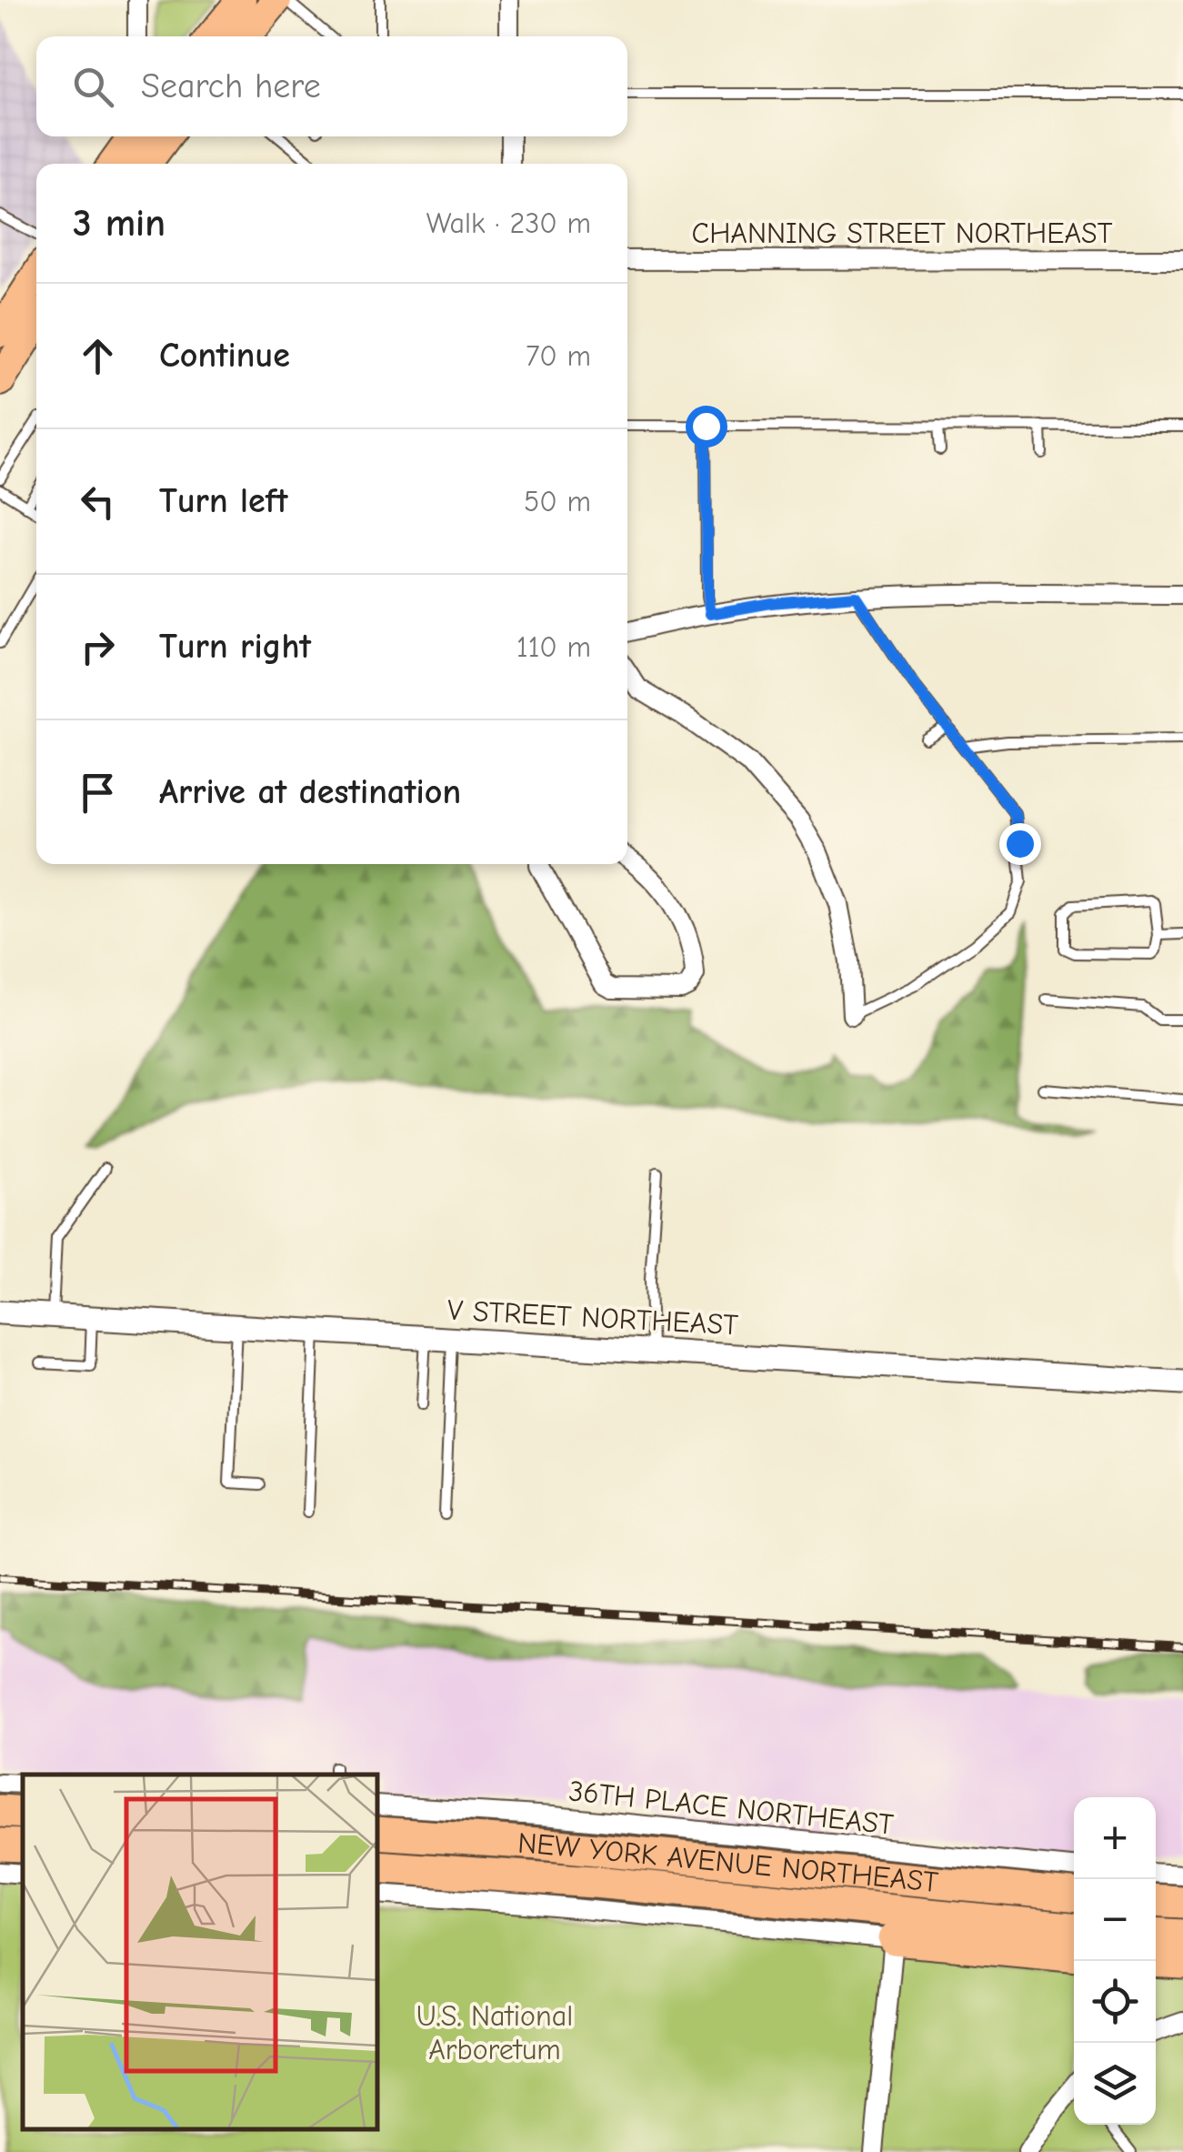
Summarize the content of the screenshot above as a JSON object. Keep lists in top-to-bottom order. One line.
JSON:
{"streets":{"highway":["NEW YORK AVENUE NORTHEAST"],"street":["CHANNING STREET NORTHEAST","V STREET NORTHEAST","36TH PLACE NORTHEAST"]},"parks":["U.S. National Arboretum"],"page":{"search":"Search here","heading":["3 min","Walk · 230 m"],"list":[["Continue","70 m"],["Turn left","50 m"],["Turn right","110 m"],"Arrive at destination"],"map_buttons":["+","−"]}}
